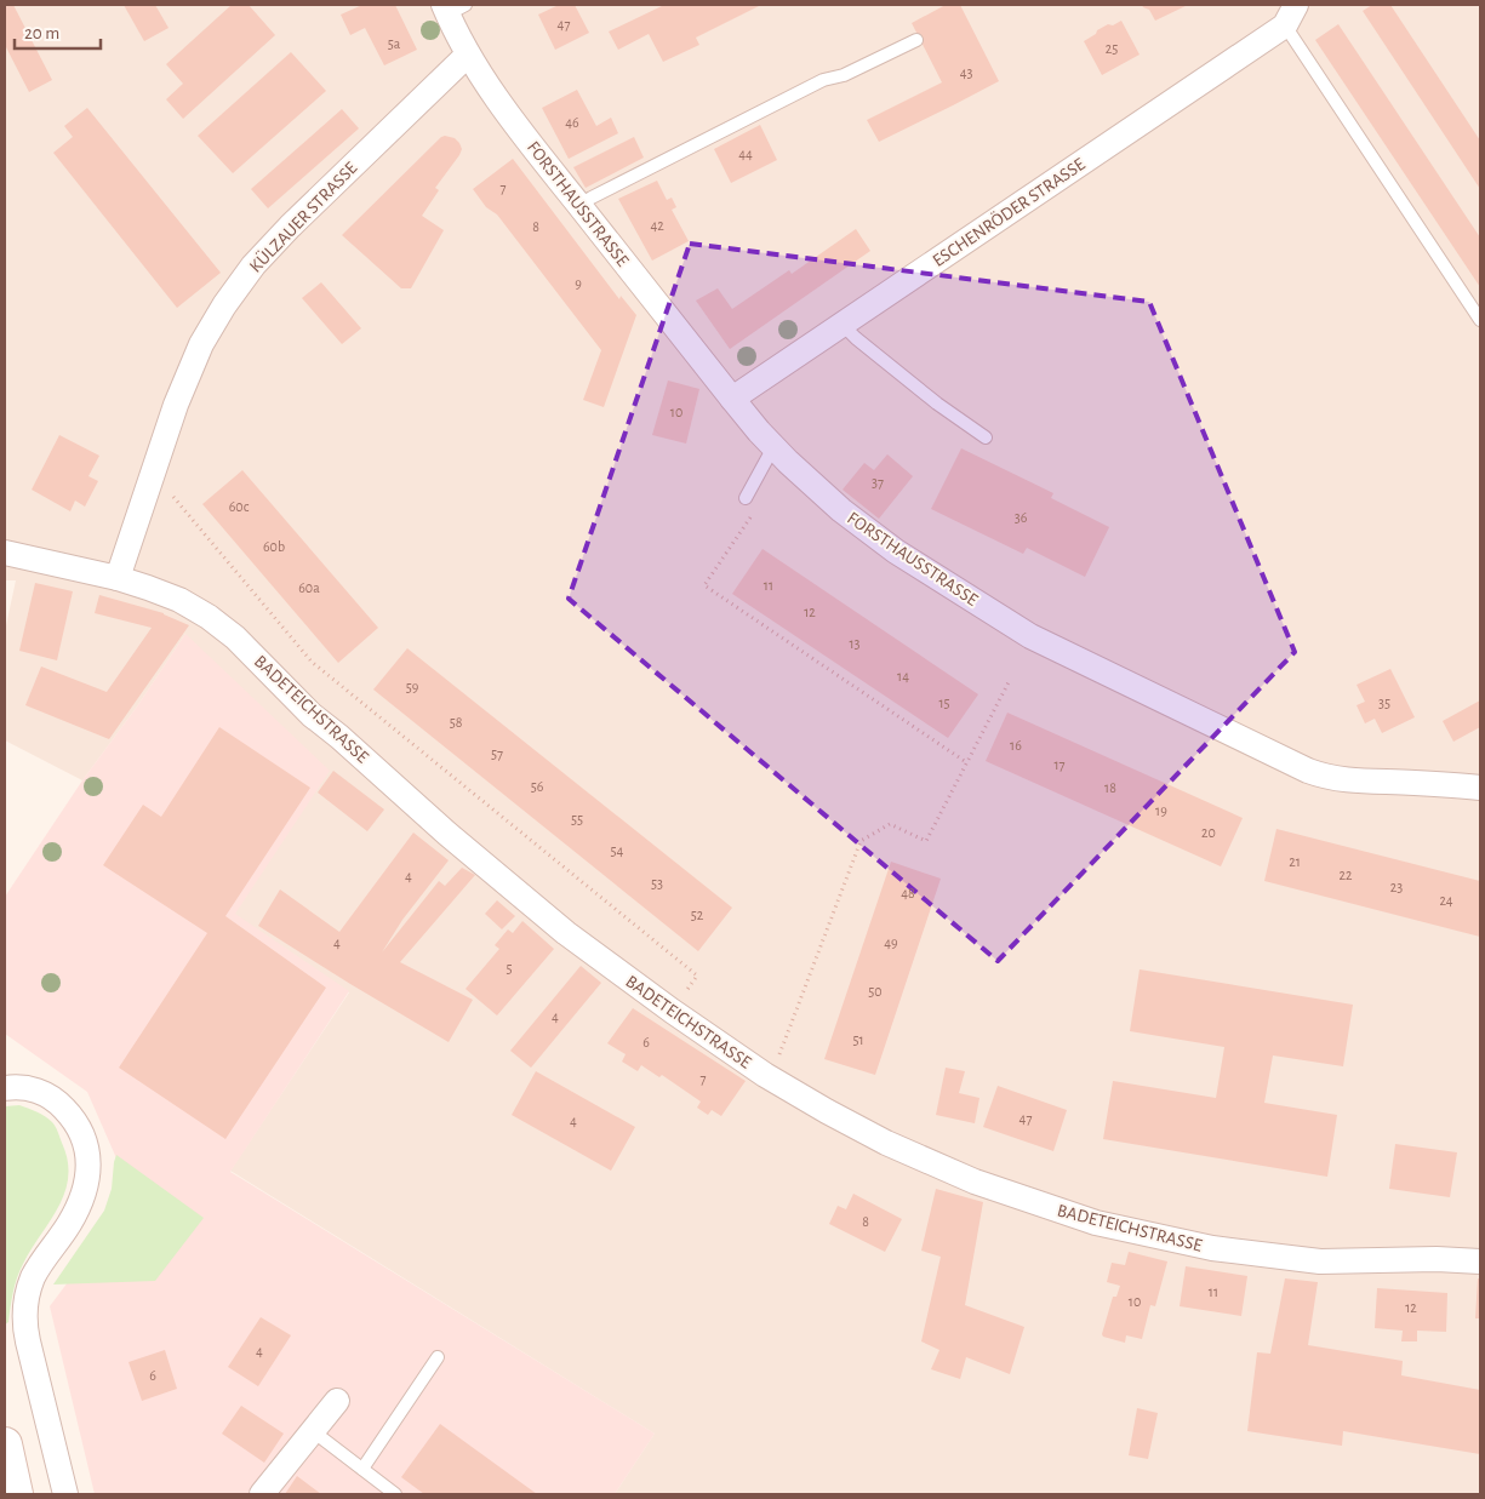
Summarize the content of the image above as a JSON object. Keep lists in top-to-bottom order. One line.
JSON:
{"streets":{"street":["FORSTHAUSSTRASSE","ESCHENRÖDER STRASSE","KÜLZAUER STRASSE","BADETEICHSTRASSE"]},"crossings":[["FORSTHAUSSTRASSE","ESCHENRÖDER STRASSE"],["FORSTHAUSSTRASSE","KÜLZAUER STRASSE"],["KÜLZAUER STRASSE","BADETEICHSTRASSE"]],"house_numbers":["47","5a","25","43","46","44","7","42","8","9","10","37","60c","36","60b","11","60a","12","13","14","59","15","35","58","16","57","17","56","18","19","55","20","54","21","22","4","53","23","48","24","52","4","49","5","50","4","51","6","7","47","4","8","11","10","12","4","6"],"scale_bar":"20 m"}
